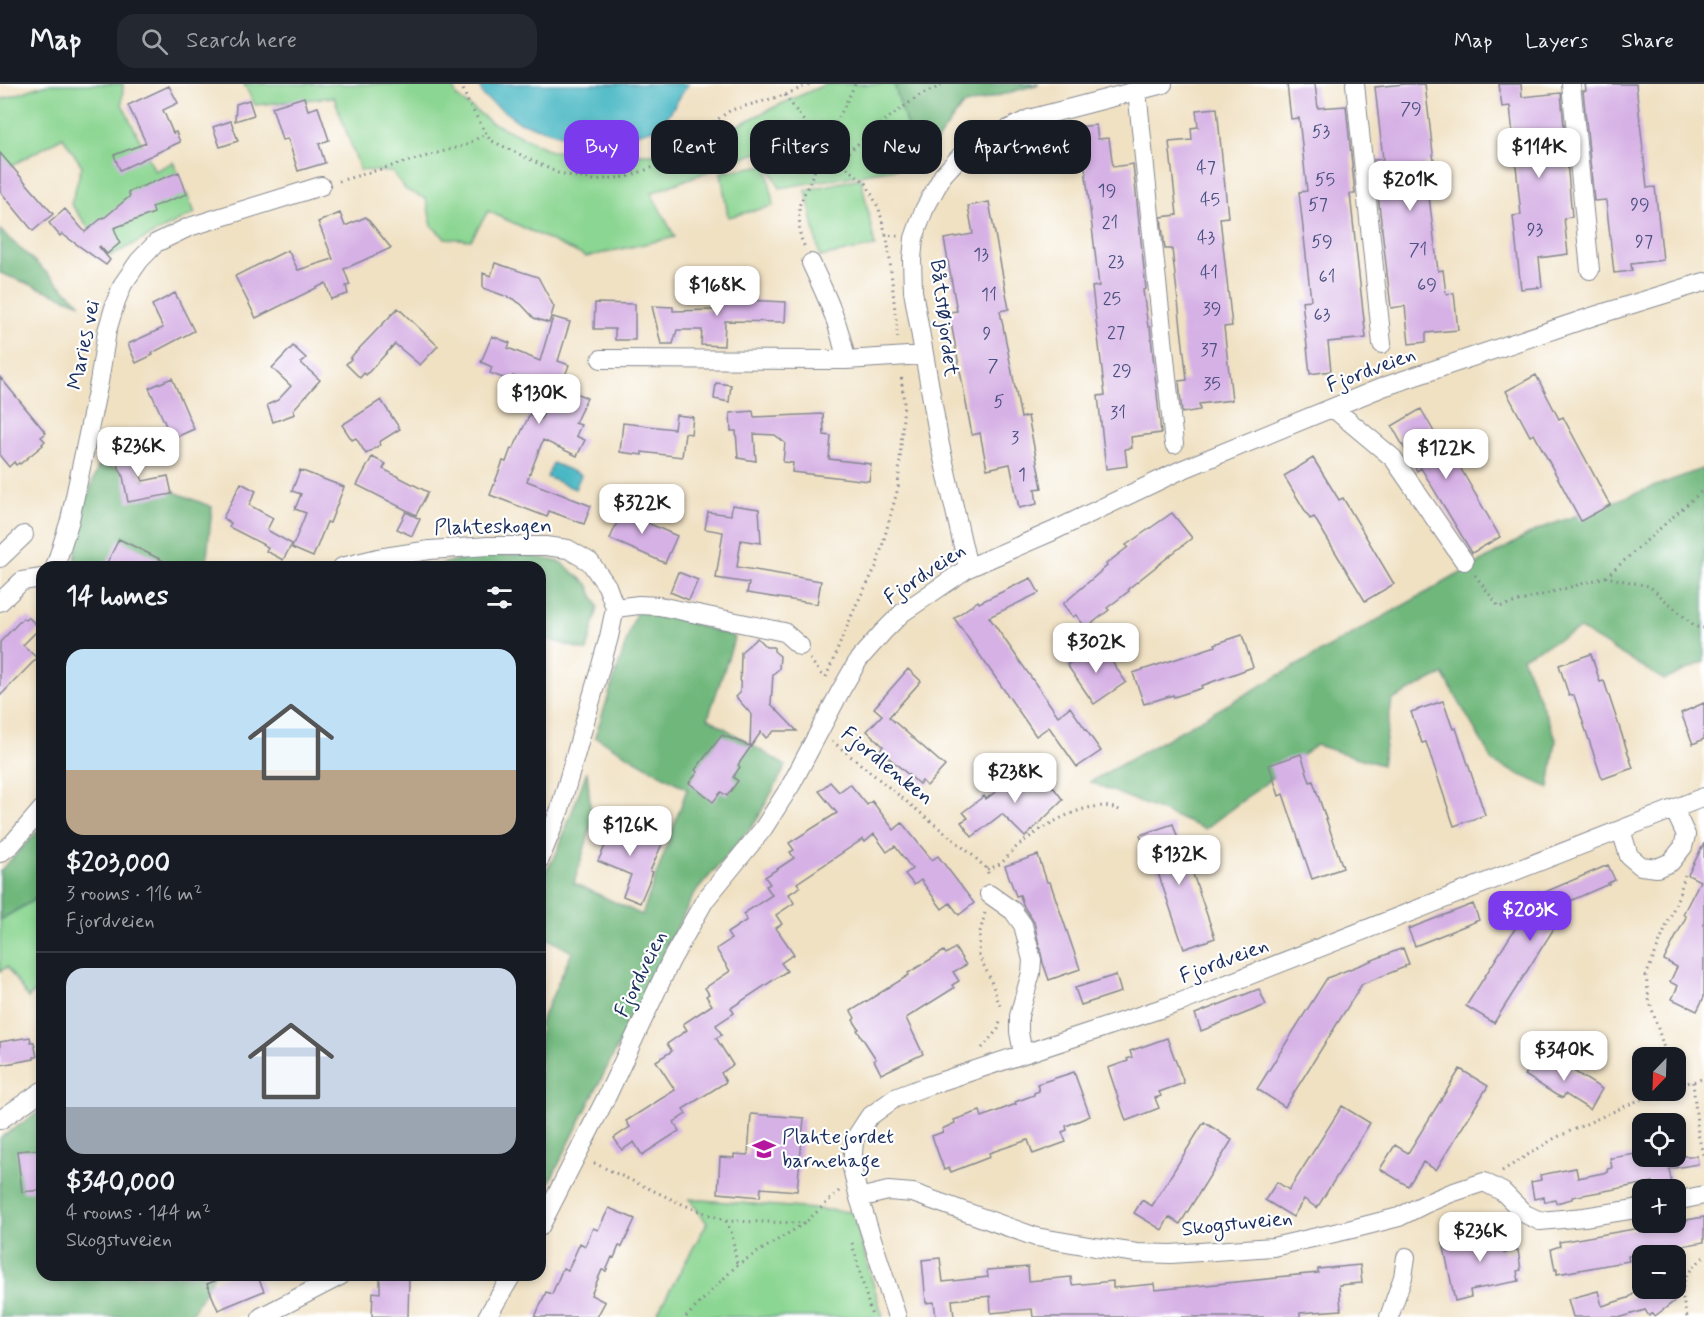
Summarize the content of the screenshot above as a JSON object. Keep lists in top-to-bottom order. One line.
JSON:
{"streets":{"street":["Båtstøjordet","Maries vei","Fjordveien","Plahteskogen","Skogstuveien"],"path":["Fjordlenken"]},"crossings":[["Båtstøjordet","Fjordveien"],["Fjordveien","Fjordlenken"],["Fjordveien","Skogstuveien"]],"places":{"school or university":["Plahtejordet barnehage"]},"house_numbers":["79","53","47","55","19","45","57","99","21","93","43","59","97","71","13","23","41","61","69","11","25","39","63","27","9","37","7","29","35","5","31","3","1"],"north":"bottom left","page":{"header":"Map","search":"Search here","nav":["Map","Layers","Share"],"chip":["Buy","Rent","Filters","New","Apartment"],"price":["$114K","$201K","$168K","$130K","$236K","$122K","$322K","$302K","$238K","$126K","$132K","$203K","$340K","$236K"],"heading":"14 homes","list":[{"name":"$203,000","note":"3 rooms · 116 m² · Fjordveien"},{"name":"$340,000","note":"4 rooms · 144 m² · Skogstuveien"}],"map_buttons":["+","−"]}}
